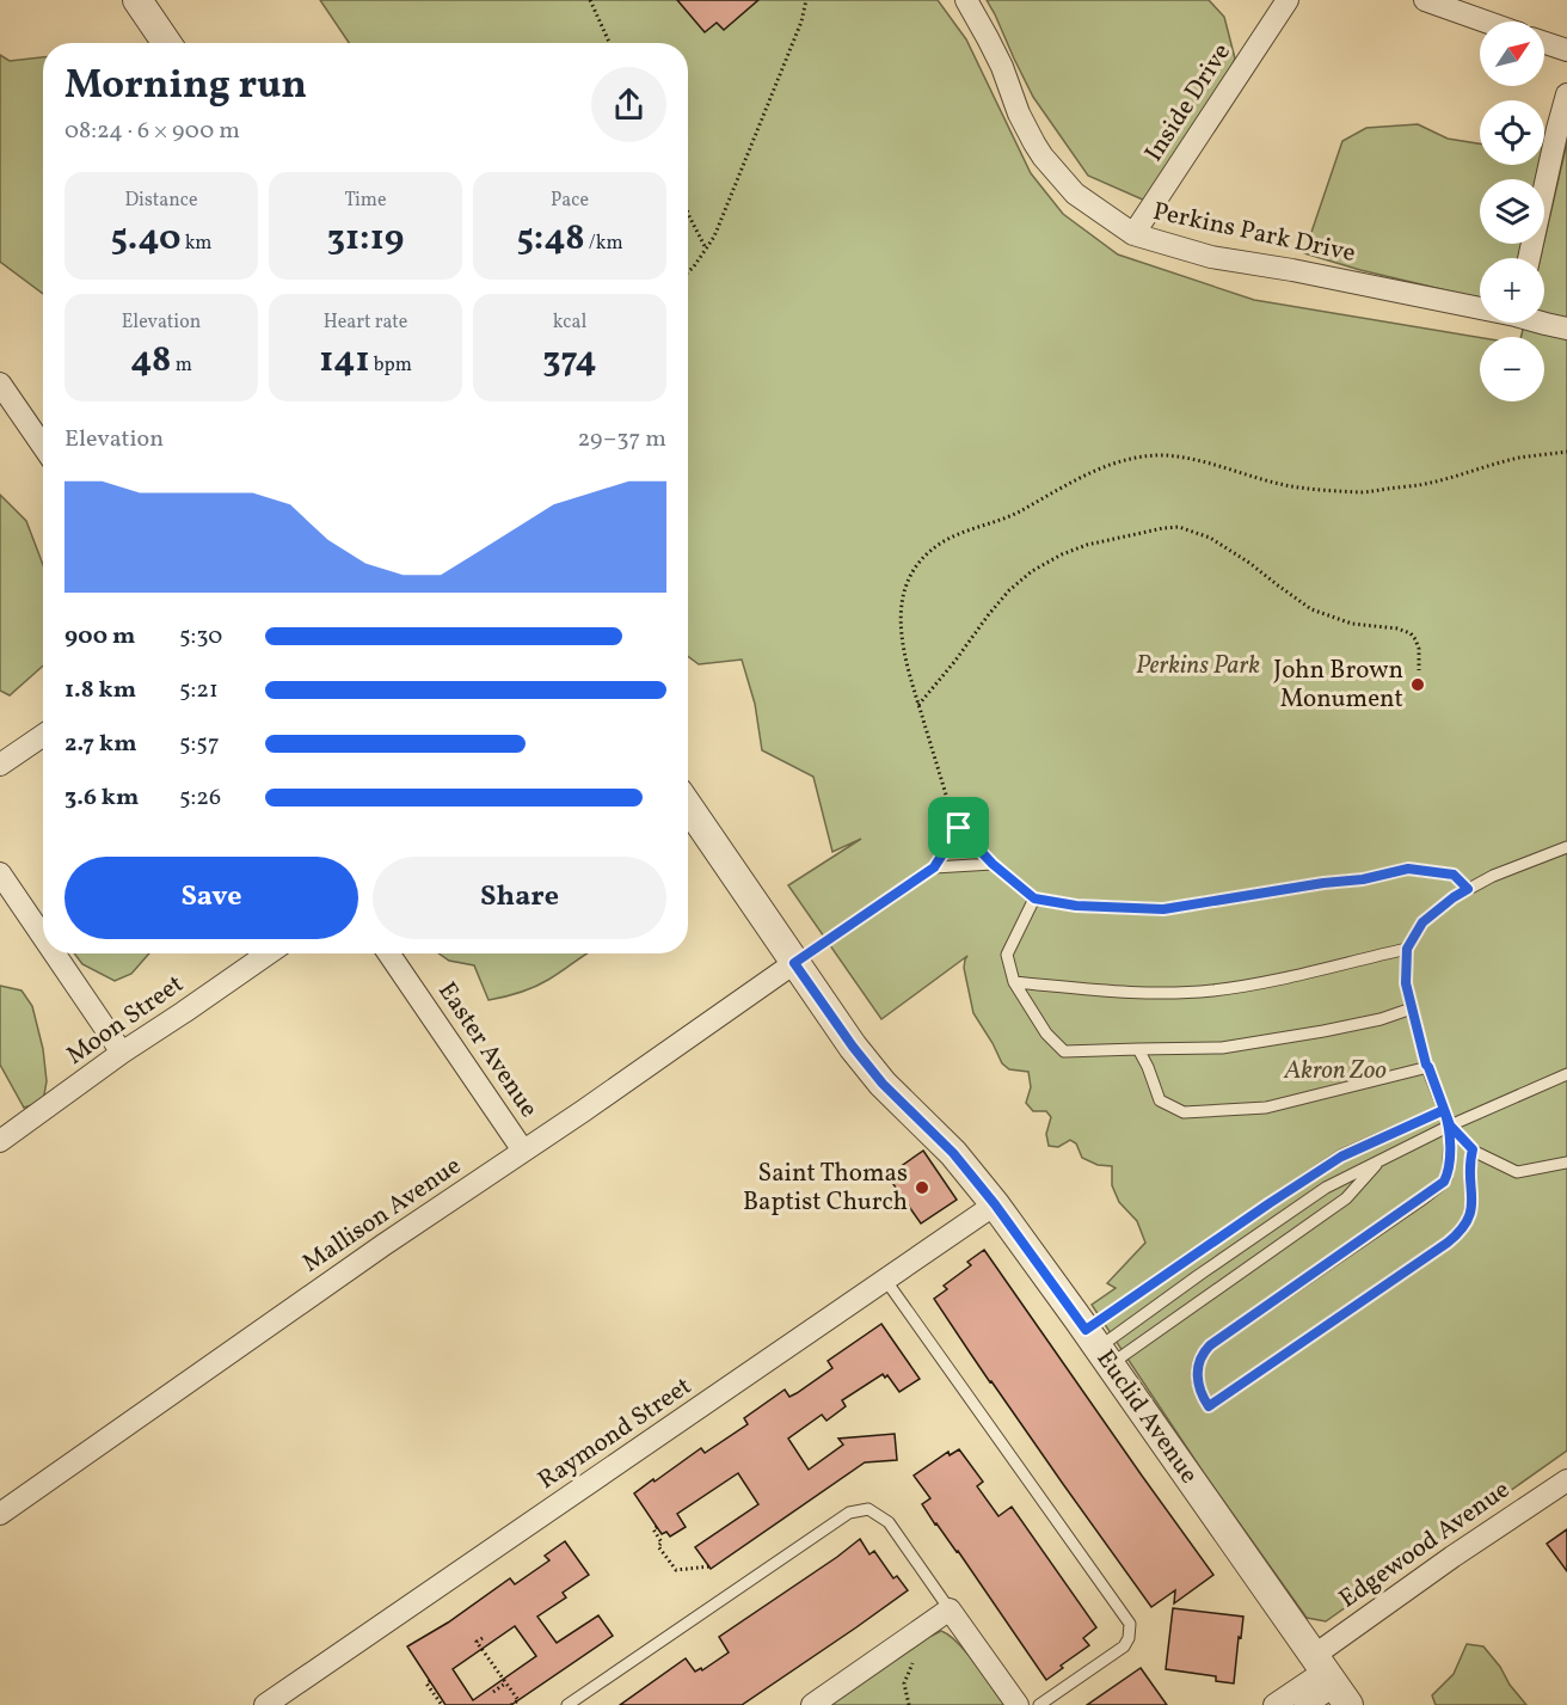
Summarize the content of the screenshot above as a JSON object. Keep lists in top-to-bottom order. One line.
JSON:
{"streets":{"street":["Inside Drive","Perkins Park Drive","Moon Street","Easter Avenue","Mallison Avenue","Euclid Avenue","Raymond Street","Edgewood Avenue"]},"crossings":[["Inside Drive","Perkins Park Drive"],["Easter Avenue","Mallison Avenue"],["Mallison Avenue","Euclid Avenue"],["Euclid Avenue","Raymond Street"],["Euclid Avenue","Edgewood Avenue"]],"parks":["Perkins Park","Akron Zoo"],"places":["John Brown Monument","Saint Thomas Baptist Church"],"north":"top right","page":{"map_buttons":["+","−"],"heading":["Morning run","08:24 · 6 × 900 m"],"stats":[["Distance","5.40 km"],["Time","31:19"],["Pace","5:48 /km"],["Elevation","48 m"],["Heart rate","141 bpm"],["kcal","374"]],"chart":["Elevation","29–37 m"],"list":[{"name":"900 m","note":"5:30"},{"name":"1.8 km","note":"5:21"},{"name":"2.7 km","note":"5:57"},{"name":"3.6 km","note":"5:26"}],"buttons":["Save","Share"]}}
